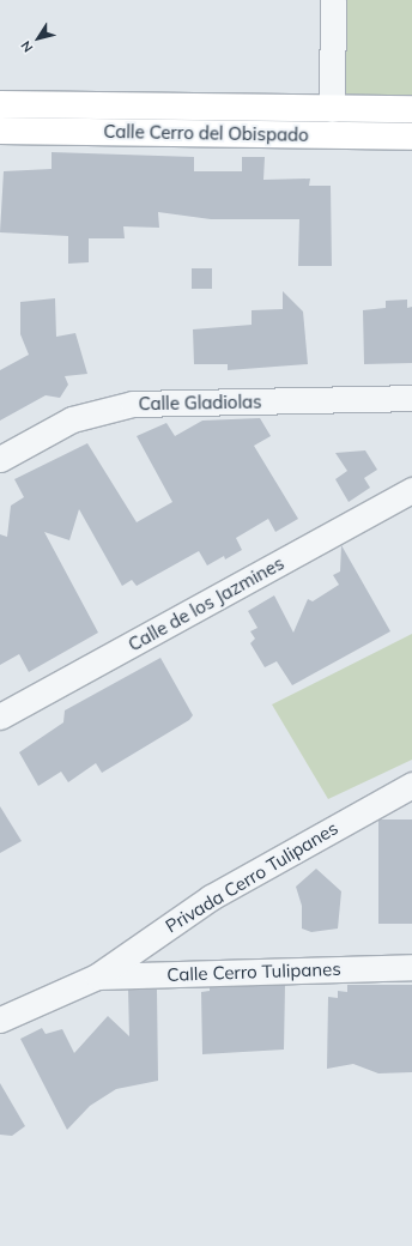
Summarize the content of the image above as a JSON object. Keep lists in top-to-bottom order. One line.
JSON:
{"streets":{"main road":["Calle Cerro del Obispado"],"street":["Calle Gladiolas","Calle de los Jazmines","Privada Cerro Tulipanes","Calle Cerro Tulipanes"]},"crossings":[["Privada Cerro Tulipanes","Calle Cerro Tulipanes"]],"north":"bottom left"}
